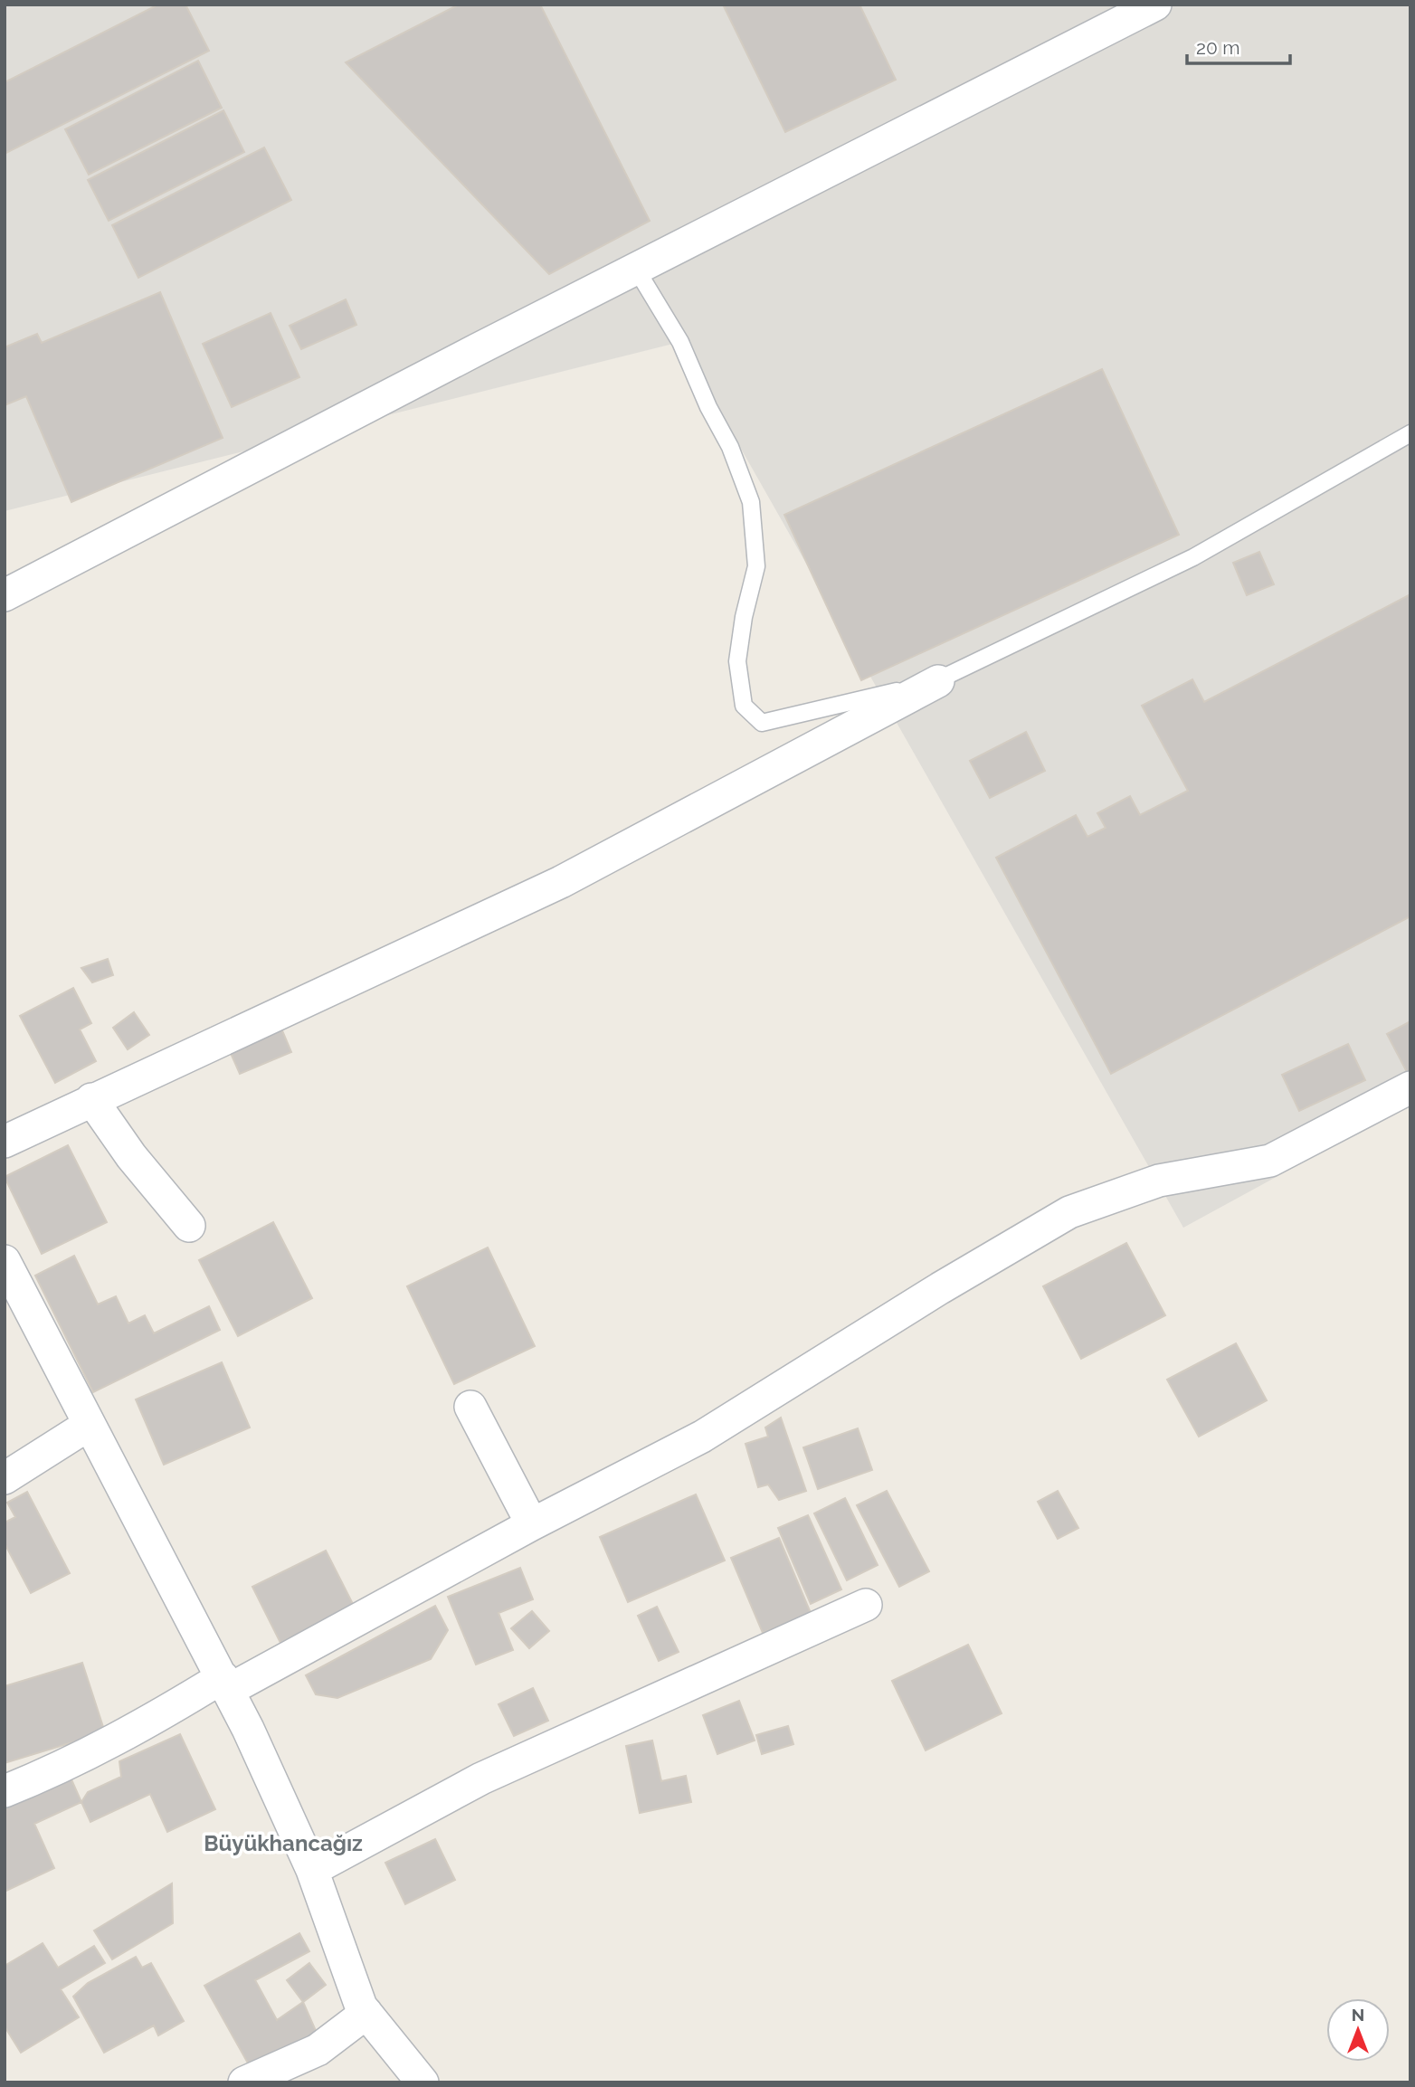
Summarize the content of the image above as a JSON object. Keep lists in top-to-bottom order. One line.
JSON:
{"districts":["Büyükhancağız"],"scale_bar":"20 m","north":"top"}
